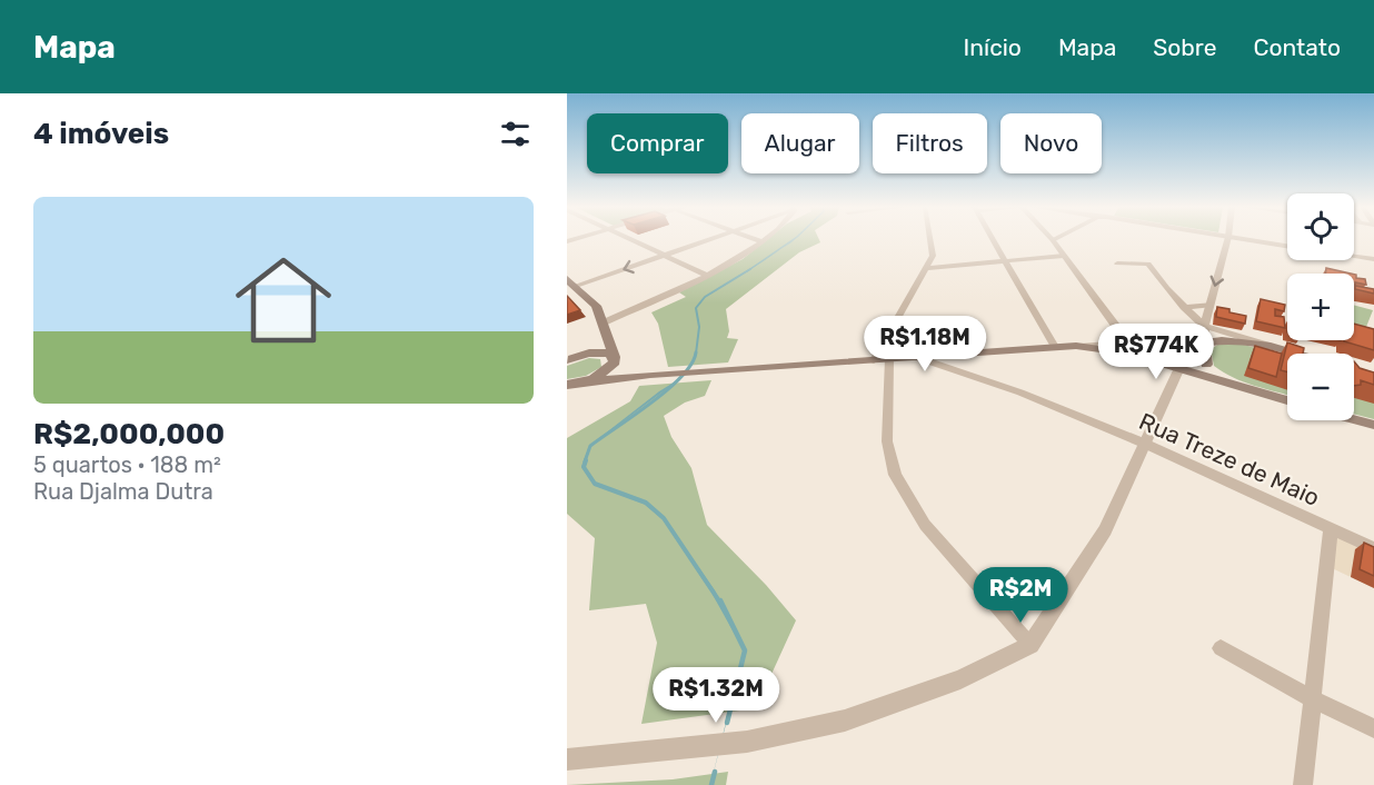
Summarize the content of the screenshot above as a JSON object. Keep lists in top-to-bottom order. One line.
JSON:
{"streets":{"street":["Rua Treze de Maio"]},"page":{"header":"Mapa","nav":["Início","Mapa","Sobre","Contato"],"heading":"4 imóveis","chip":["Comprar","Alugar","Filtros","Novo"],"list":[{"name":"R$2,000,000","note":"5 quartos · 188 m² · Rua Djalma Dutra"}],"map_buttons":["+","−"],"price":["R$1.18M","R$774K","R$2M","R$1.32M"]}}
